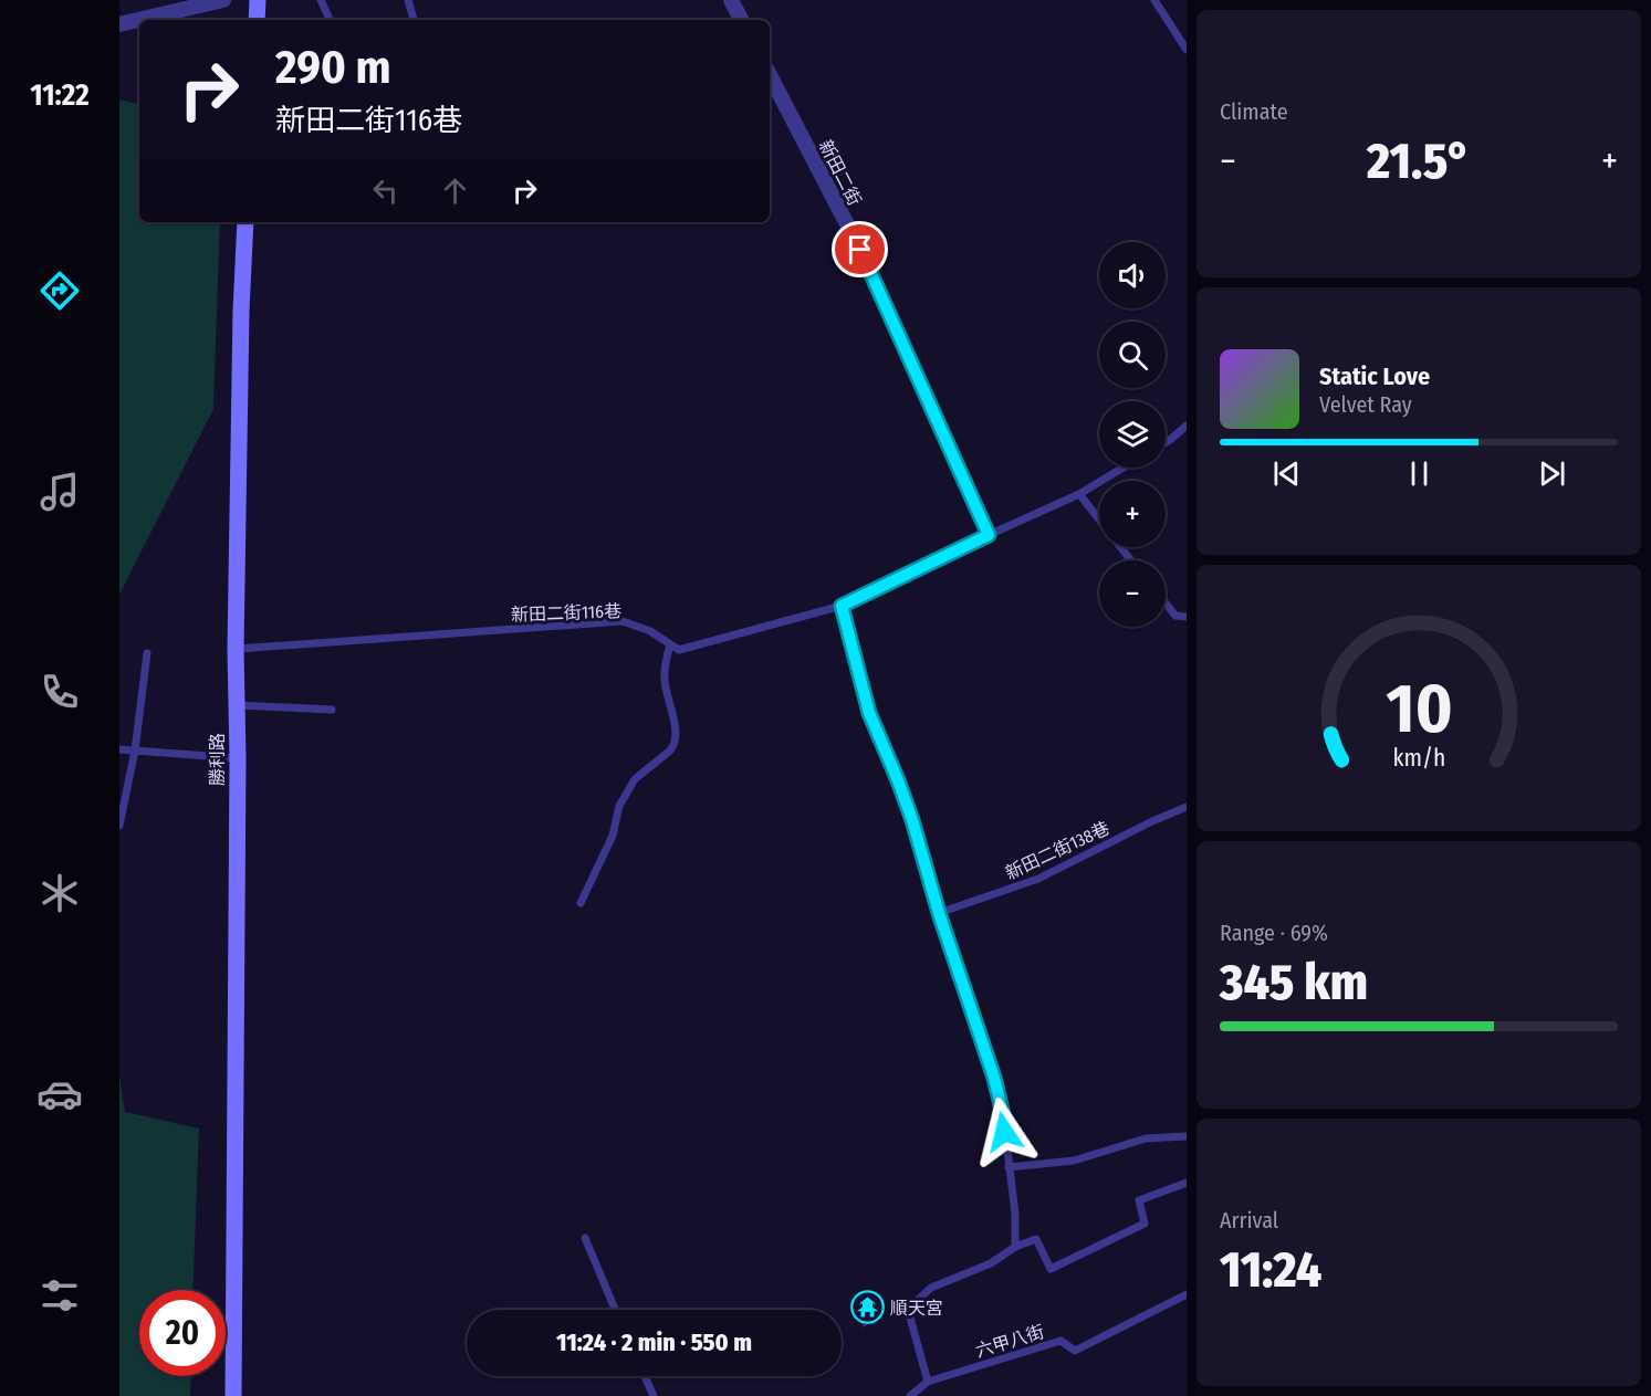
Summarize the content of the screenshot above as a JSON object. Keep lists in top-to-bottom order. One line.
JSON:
{"streets":{"street":["新田二街","勝利路"],"lane":["新田二街116巷","新田二街138巷","六甲八街"]},"crossings":[["新田二街116巷","勝利路"]],"places":{"temple":["順天宮"]},"page":{"tabs":"11:22","tile":["Climate",["Range · 69%","345 km"],["Arrival","11:24"]],"turn":["290 m","新田二街116巷"],"heat":["−","21.5°","+"],"map_buttons":["+","−"],"song":["Static Love","Velvet Ray"],"limit":"20","trip":"11:24 · 2 min · 550 m","gauge":["10","km/h"]}}
